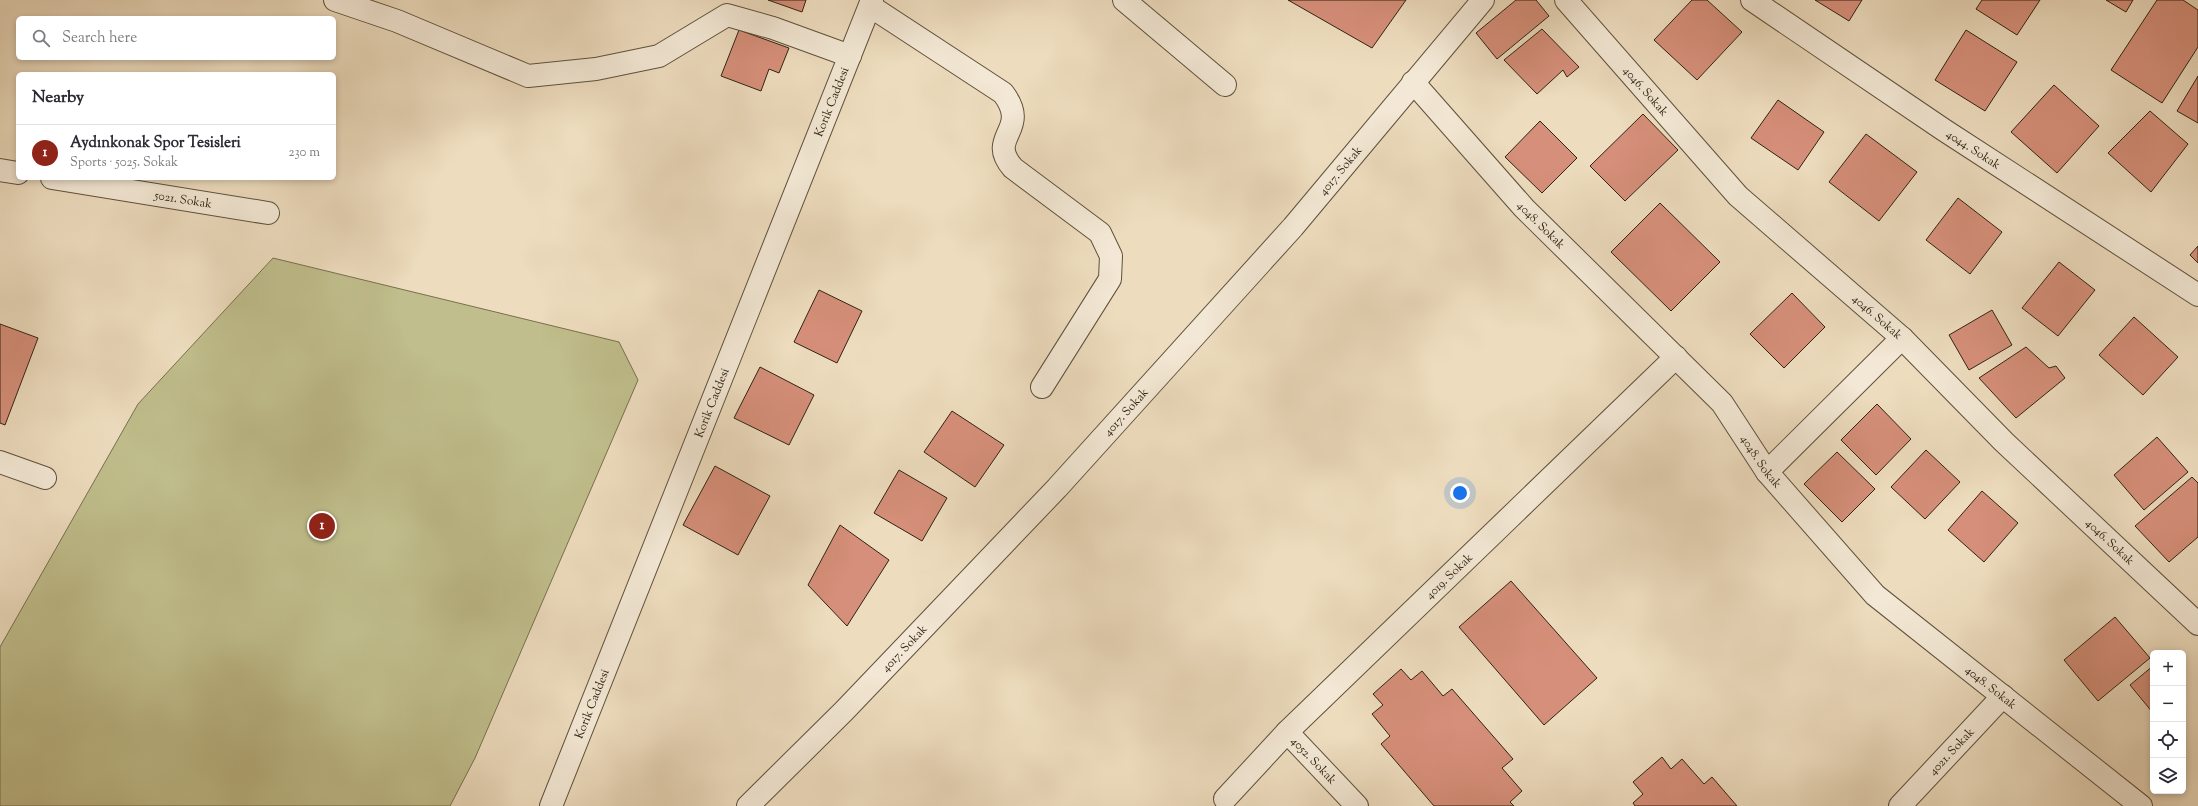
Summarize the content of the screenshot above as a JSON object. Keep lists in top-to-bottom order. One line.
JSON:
{"streets":{"street":["4046. Sokak","Korik Caddesi","4044. Sokak","4017. Sokak","5021. Sokak","4048. Sokak","4019. Sokak","4021. Sokak","4052. Sokak"]},"crossings":[["4017. Sokak","4048. Sokak"],["4048. Sokak","4019. Sokak"],["4048. Sokak","4021. Sokak"],["4019. Sokak","4052. Sokak"]],"page":{"search":"Search here","heading":"Nearby","list":[{"mark":"1","name":"Aydınkonak Spor Tesisleri","note":"Sports · 5025. Sokak","value":"230 m"}],"pins":"1","map_buttons":["+","−"]}}
